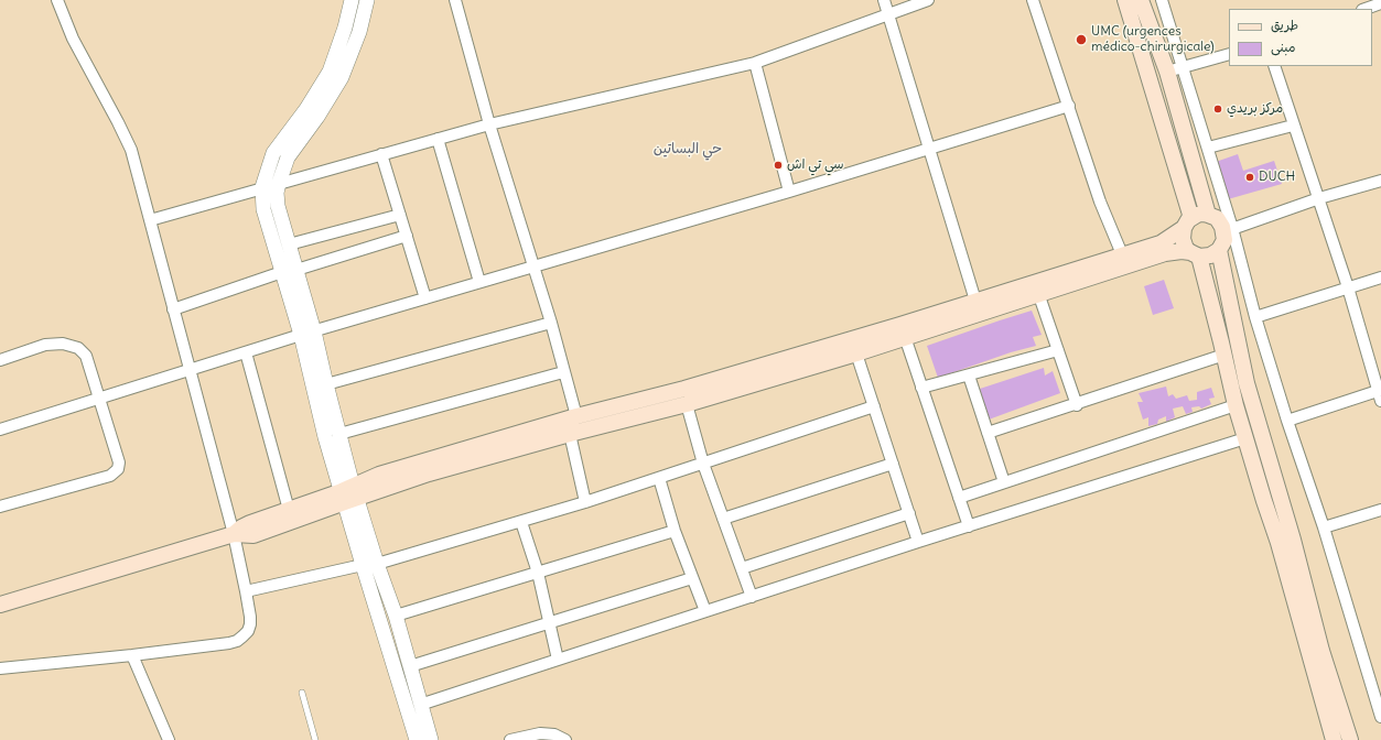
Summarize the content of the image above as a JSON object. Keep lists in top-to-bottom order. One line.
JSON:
{"districts":["حي البساتين"],"places":["UMC (urgences médico-chirurgicale)","مركز بريدي","سي تي اش","DUCH"],"legend":["طريق","مبنى"]}
